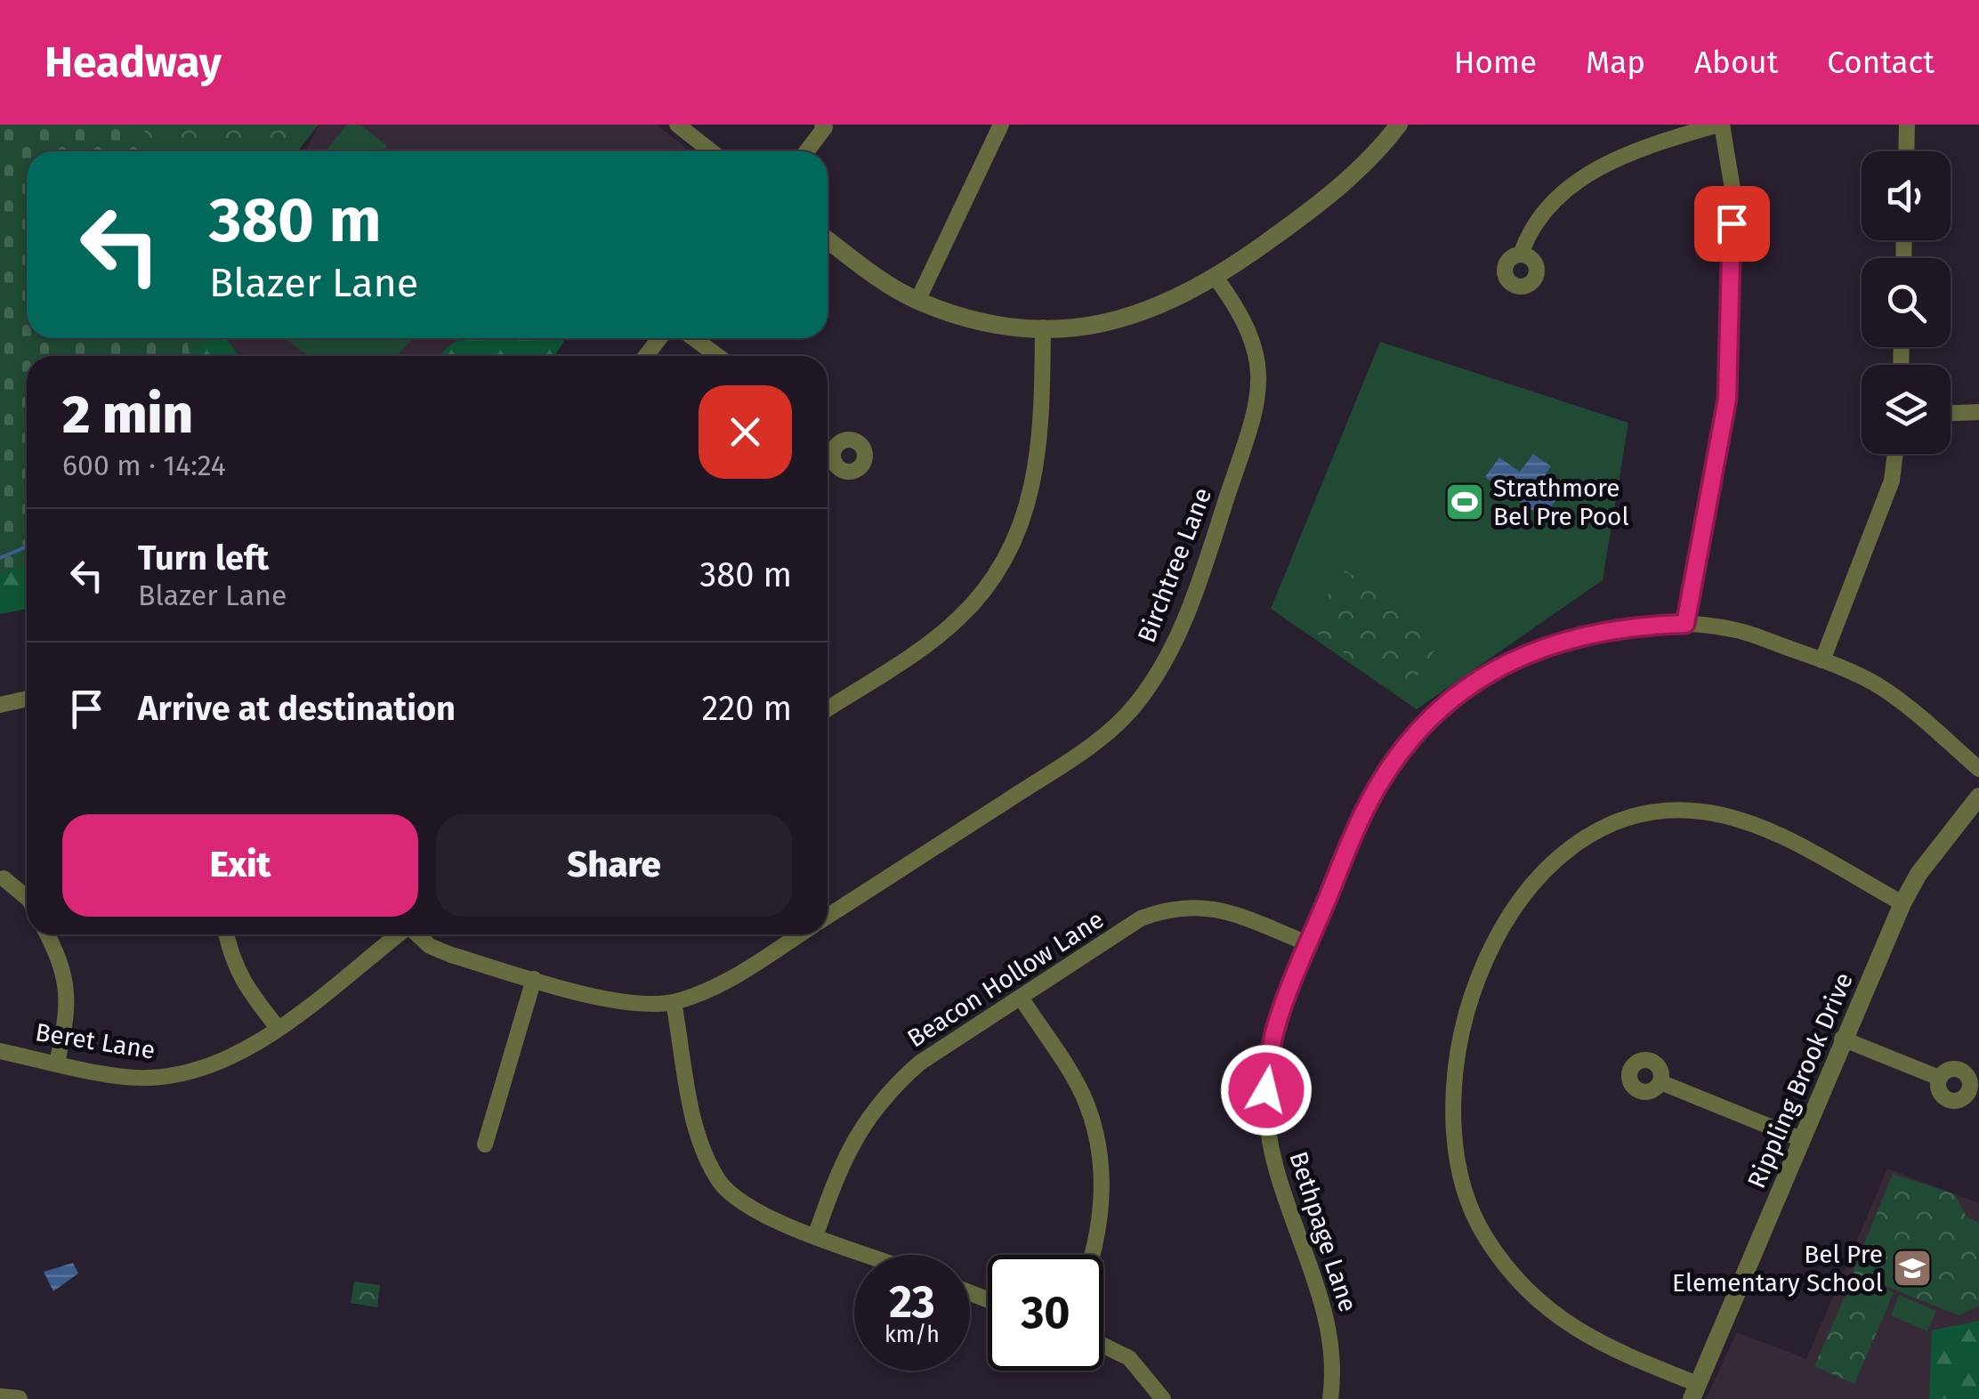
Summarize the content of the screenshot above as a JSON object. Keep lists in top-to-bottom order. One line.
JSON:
{"streets":{"street":["Birchtree Lane","Beacon Hollow Lane","Beret Lane","Rippling Brook Drive","Bethpage Lane"]},"crossings":[["Beacon Hollow Lane","Bethpage Lane"]],"places":{"sports":["Strathmore Bel Pre Pool"],"school or university":["Bel Pre Elementary School"]},"page":{"header":"Headway","nav":["Home","Map","About","Contact"],"turn":["380 m","Blazer Lane"],"heading":["2 min","600 m · 14:24"],"list":[{"name":"Turn left","note":"Blazer Lane","value":"380 m"},{"name":"Arrive at destination","value":"220 m"}],"buttons":["Exit","Share"],"speed":"23 km/h","limit":"30"}}
